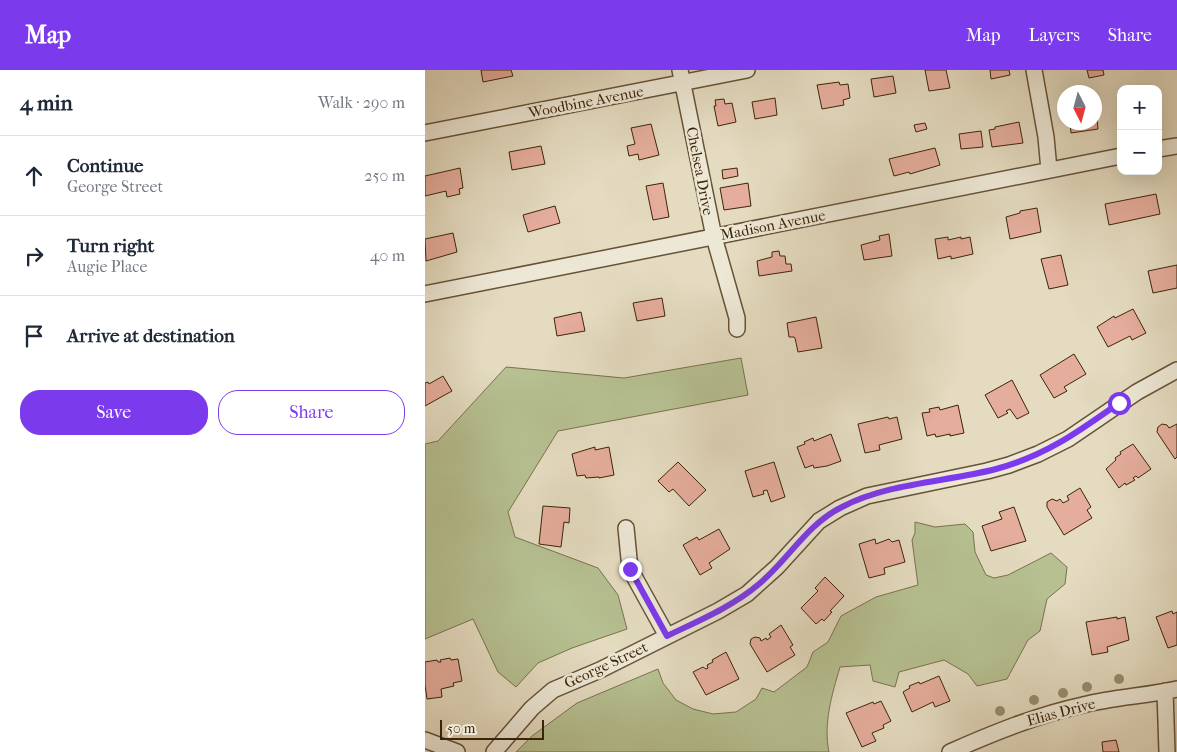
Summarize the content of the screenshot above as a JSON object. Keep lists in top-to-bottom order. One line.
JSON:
{"streets":{"street":["Woodbine Avenue","Chelsea Drive","Madison Avenue","George Street","Elias Drive"]},"crossings":[["Woodbine Avenue","Chelsea Drive"],["Chelsea Drive","Madison Avenue"]],"scale_bar":"50 m","north":"bottom","page":{"header":"Map","nav":["Map","Layers","Share"],"heading":["4 min","Walk · 290 m"],"map_buttons":["+","−"],"list":[["Continue","George Street","250 m"],["Turn right","Augie Place","40 m"],"Arrive at destination"],"buttons":["Save","Share"],"scale":"50 m"}}
